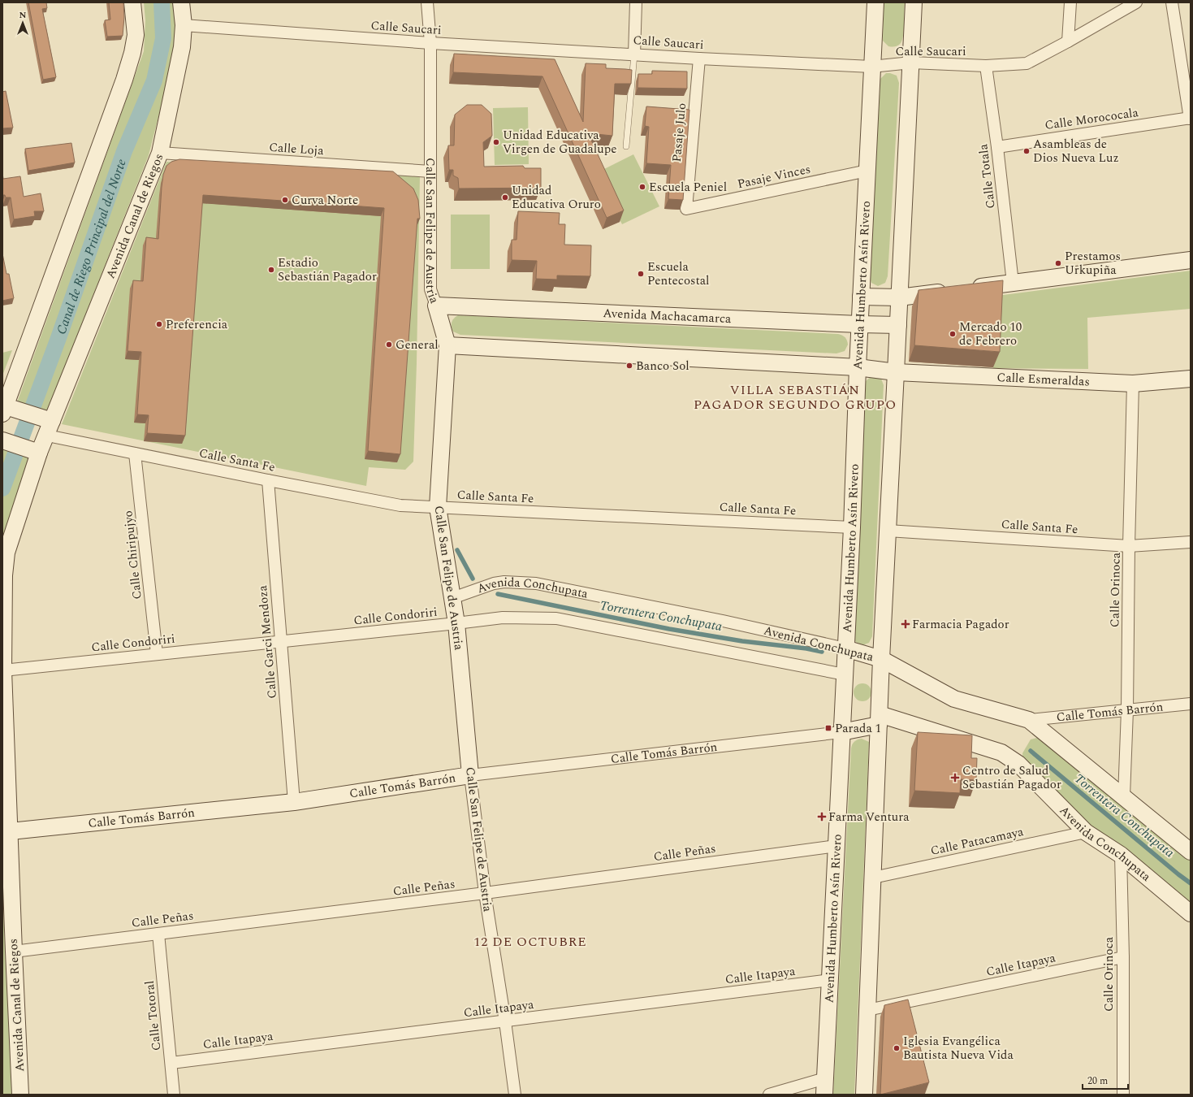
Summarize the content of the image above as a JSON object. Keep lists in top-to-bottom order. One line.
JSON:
{"streets":{"street":["Calle Saucari","Calle Morococala","Pasaje Julo","Calle Loja","Pasaje Vinces","Calle Totala","Avenida Canal de Riegos","Calle San Felipe de Austria","Avenida Humberto Asín Rivero","Avenida Machacamarca","Calle Esmeraldas","Calle Santa Fe","Calle Chiripujyo","Calle Orinoca","Avenida Conchupata","Calle Condoriri","Calle Garci Mendoza","Calle Tomás Barrón","Calle Patacamaya","Calle Peñas","Calle Itapaya","Calle Totoral"]},"crossings":[["Calle Saucari","Pasaje Julo"],["Calle Saucari","Calle Totala"],["Calle Saucari","Avenida Canal de Riegos"],["Calle Saucari","Calle San Felipe de Austria"],["Calle Saucari","Avenida Humberto Asín Rivero"],["Calle Morococala","Calle Totala"],["Pasaje Julo","Pasaje Vinces"],["Calle Loja","Avenida Canal de Riegos"],["Calle Loja","Calle San Felipe de Austria"],["Pasaje Vinces","Avenida Humberto Asín Rivero"],["Avenida Canal de Riegos","Calle Santa Fe"],["Avenida Canal de Riegos","Calle Condoriri"],["Avenida Canal de Riegos","Calle Tomás Barrón"],["Avenida Canal de Riegos","Calle Peñas"],["Calle San Felipe de Austria","Avenida Machacamarca"],["Calle San Felipe de Austria","Calle Santa Fe"],["Calle San Felipe de Austria","Avenida Conchupata"],["Calle San Felipe de Austria","Calle Condoriri"],["Calle San Felipe de Austria","Calle Tomás Barrón"],["Calle San Felipe de Austria","Calle Peñas"],["Calle San Felipe de Austria","Calle Itapaya"],["Avenida Humberto Asín Rivero","Avenida Machacamarca"],["Avenida Humberto Asín Rivero","Calle Santa Fe"],["Avenida Humberto Asín Rivero","Avenida Conchupata"],["Avenida Humberto Asín Rivero","Calle Condoriri"],["Avenida Humberto Asín Rivero","Calle Tomás Barrón"],["Avenida Humberto Asín Rivero","Calle Peñas"],["Avenida Humberto Asín Rivero","Calle Itapaya"],["Calle Esmeraldas","Calle Orinoca"],["Calle Santa Fe","Calle Chiripujyo"],["Calle Santa Fe","Calle Orinoca"],["Calle Santa Fe","Calle Garci Mendoza"],["Calle Chiripujyo","Calle Condoriri"],["Calle Orinoca","Avenida Conchupata"],["Calle Orinoca","Calle Tomás Barrón"],["Calle Orinoca","Calle Itapaya"],["Avenida Conchupata","Calle Tomás Barrón"],["Avenida Conchupata","Calle Patacamaya"],["Calle Condoriri","Calle Garci Mendoza"],["Calle Garci Mendoza","Calle Tomás Barrón"],["Calle Peñas","Calle Totoral"],["Calle Itapaya","Calle Totoral"]],"districts":["VILLA SEBASTIÁN PAGADOR SEGUNDO GRUPO","12 DE OCTUBRE"],"water":["Canal de Riego Principal del Norte","Torrentera Conchupata"],"places":{"other":["Unidad Educativa Virgen de Guadalupe","Asambleas de Dios Nueva Luz","Escuela Peniel","Unidad Educativa Oruro","Curva Norte","Prestamos Urkupiña","Estadio Sebastián Pagador","Escuela Pentecostal","Preferencia","Mercado 10 de Febrero","General","Banco Sol","Iglesia Evangélica Bautista Nueva Vida"],"health":["Farmacia Pagador","Centro de Salud Sebastián Pagador","Farma Ventura"],"transit":["Parada 1"]},"scale_bar":"20 m","north":"top"}
